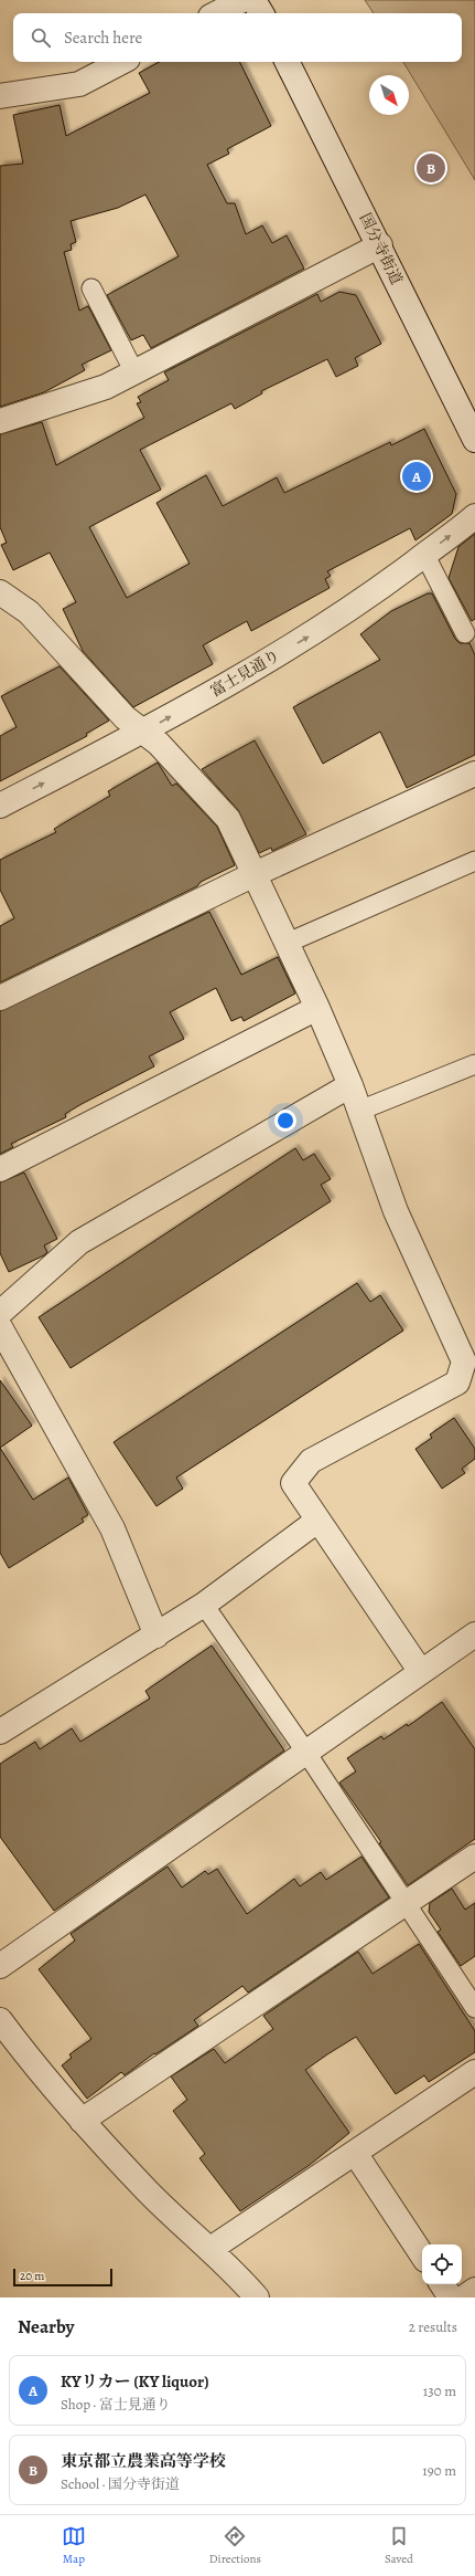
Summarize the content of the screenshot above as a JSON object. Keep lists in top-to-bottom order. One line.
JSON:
{"streets":{"street":["国分寺街道","富士見通り"]},"scale_bar":"20 m","north":"bottom right","page":{"search":"Search here","pins":["B","A"],"scale":"20 m","heading":["Nearby","2 results"],"list":[{"mark":"A","name":"KYリカー (KY liquor)","note":"Shop · 富士見通り","value":"130 m"},{"mark":"B","name":"東京都立農業高等学校","note":"School · 国分寺街道","value":"190 m"}],"nav":["Map","Directions","Saved"]}}
